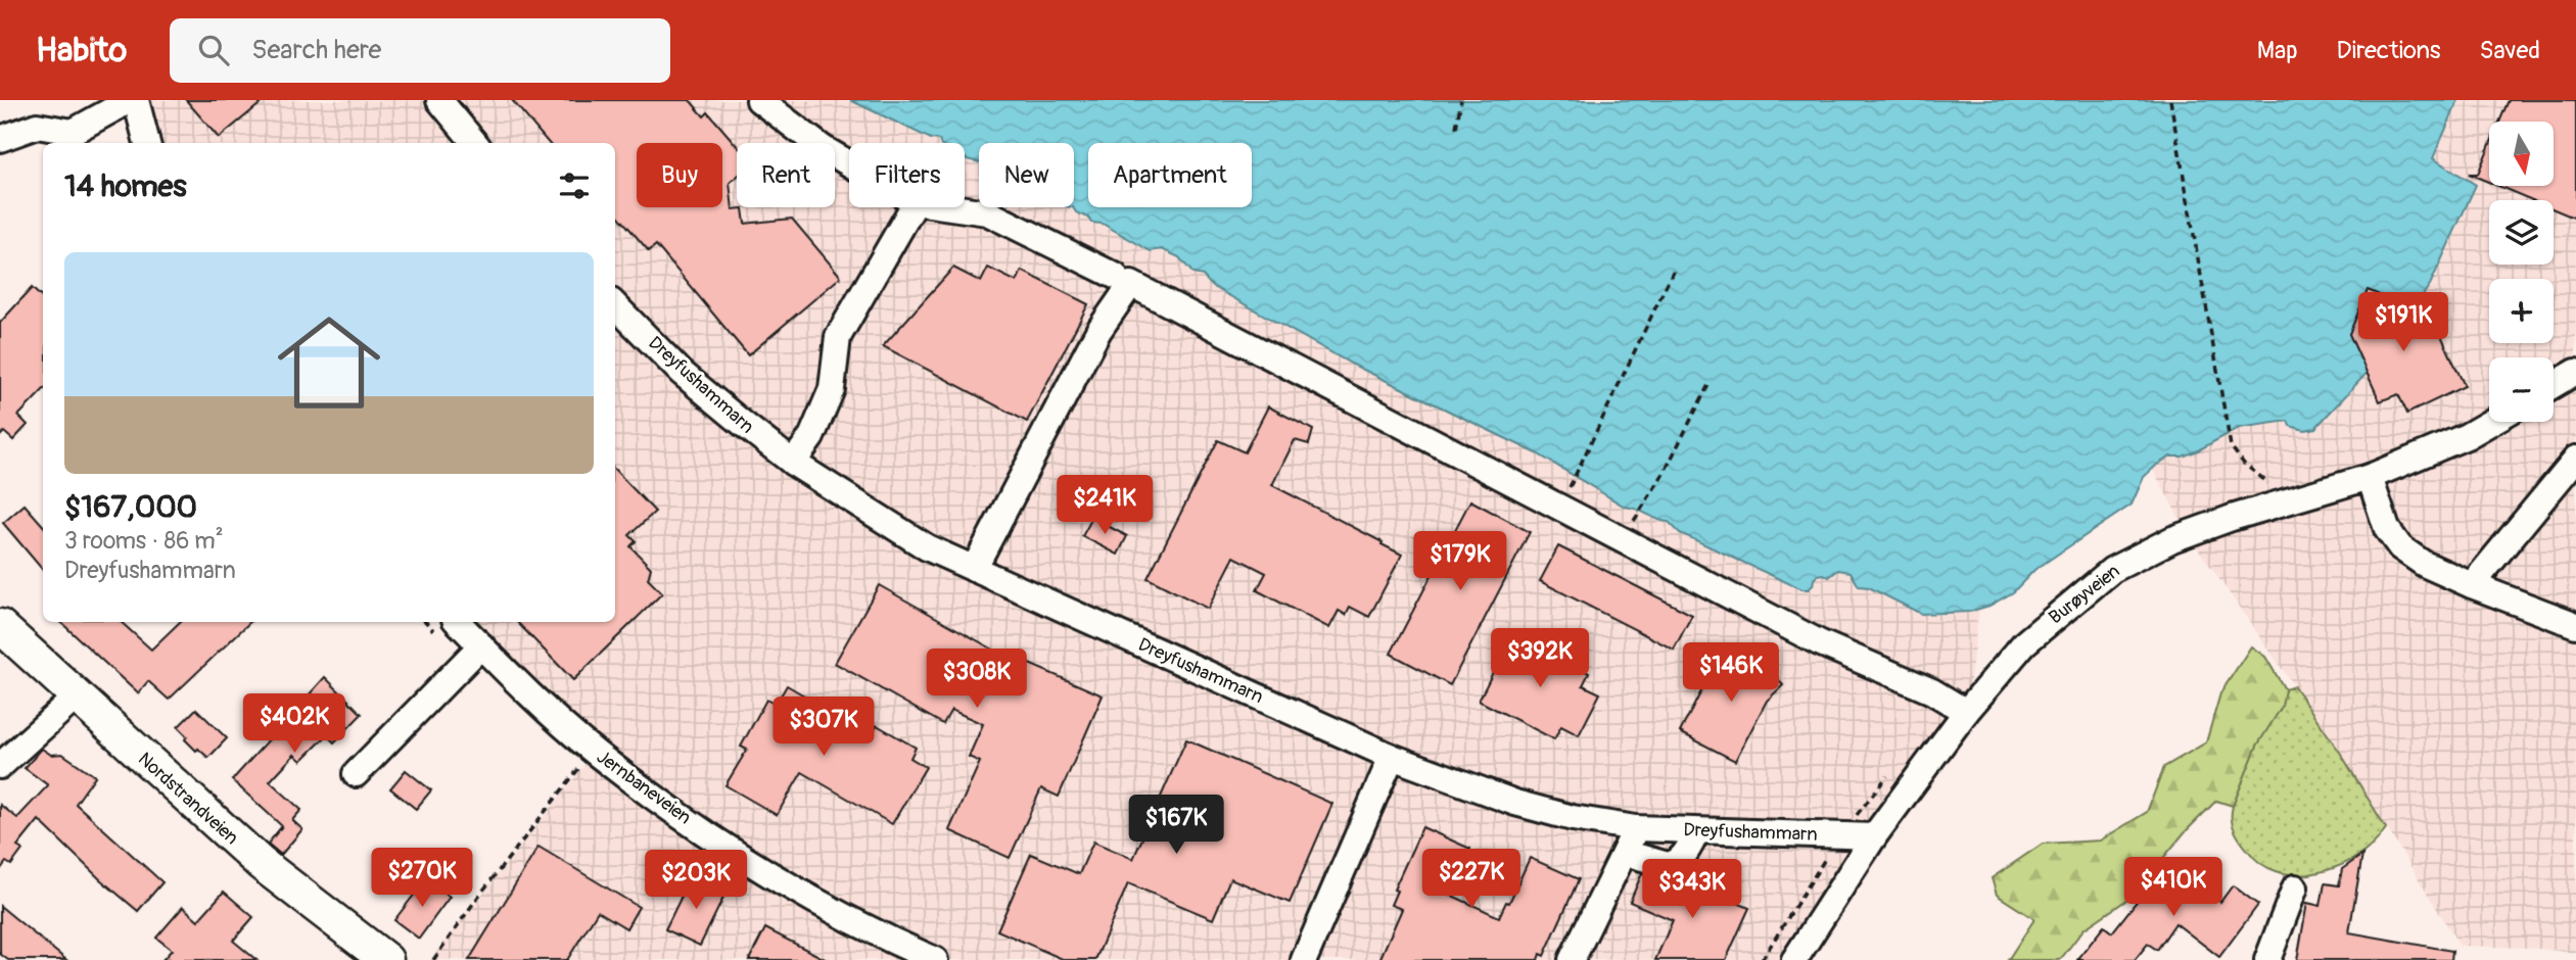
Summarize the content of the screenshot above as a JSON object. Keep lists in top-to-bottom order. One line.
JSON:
{"streets":{"main road":["Nordstrandveien"],"street":["Dreyfushammarn","Burøyveien","Jernbaneveien"]},"crossings":[["Dreyfushammarn","Burøyveien"]],"north":"bottom","page":{"header":"Habito","search":"Search here","nav":["Map","Directions","Saved"],"map_buttons":["+","−"],"chip":["Buy","Rent","Filters","New","Apartment"],"heading":"14 homes","list":[{"name":"$167,000","note":"3 rooms · 86 m² · Dreyfushammarn"}],"price":["$191K","$241K","$179K","$392K","$146K","$308K","$402K","$307K","$167K","$270K","$227K","$203K","$410K","$343K"]}}
